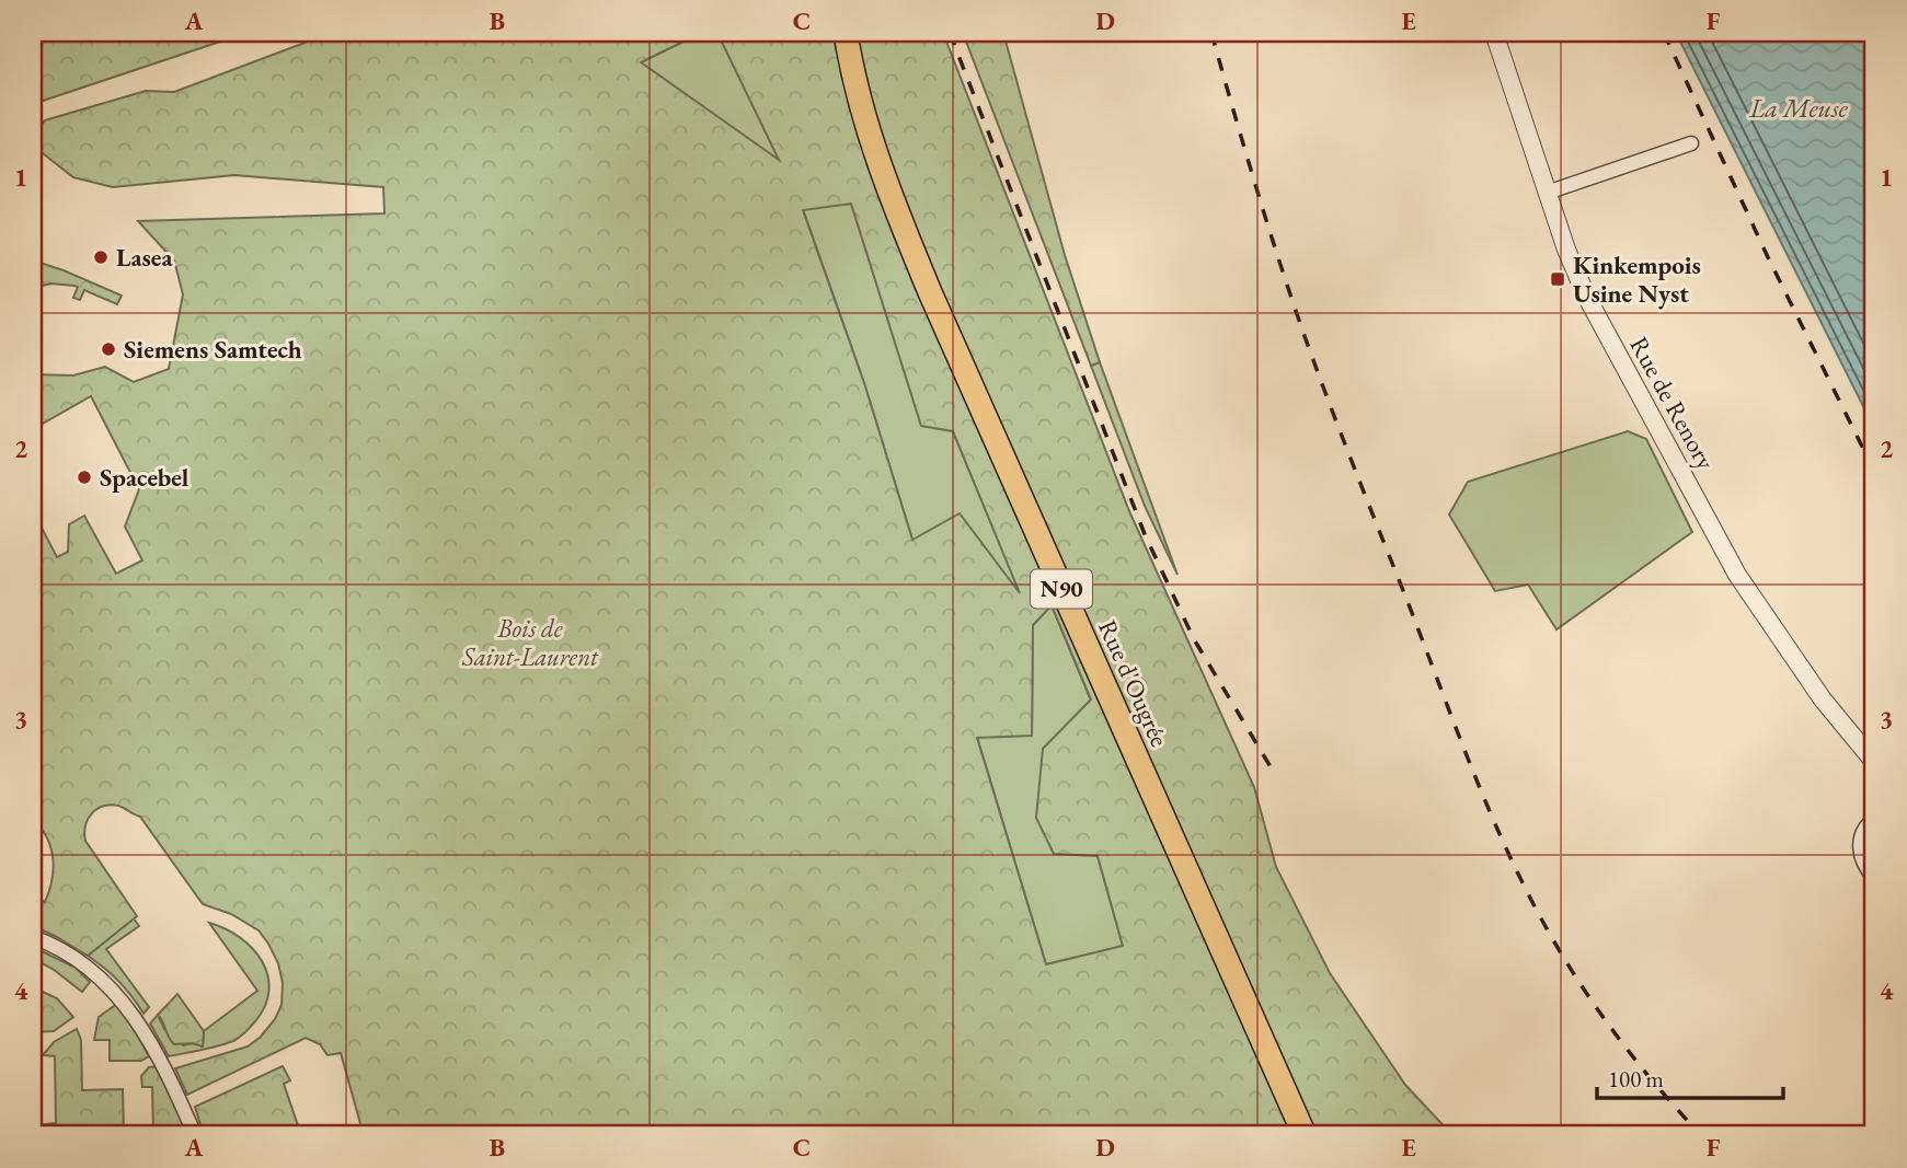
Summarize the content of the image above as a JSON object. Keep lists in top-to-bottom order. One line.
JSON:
{"streets":{"main road":["N90","Rue d'Ougrée"],"street":["Rue de Renory"]},"water":["La Meuse"],"parks":["Bois de Saint-Laurent"],"places":{"other":["Lasea","Siemens Samtech","Spacebel"],"transit":["Kinkempois Usine Nyst"]},"scale_bar":"100 m","grid":{"columns":["A","B","C","D","E","F"],"rows":["1","2","3","4"]}}
